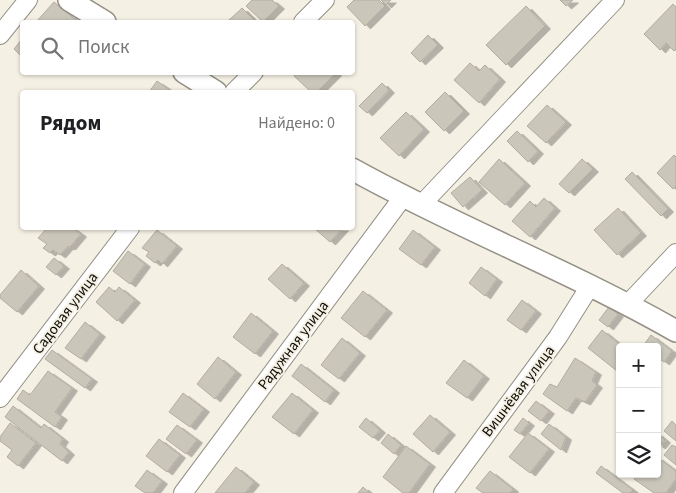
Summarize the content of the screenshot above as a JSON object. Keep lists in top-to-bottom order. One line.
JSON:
{"streets":{"street":["Садовая улица","Радужная улица","Вишнёвая улица"]},"page":{"search":"Поиск","heading":["Рядом","Найдено: 0"],"map_buttons":["+","−"]}}
